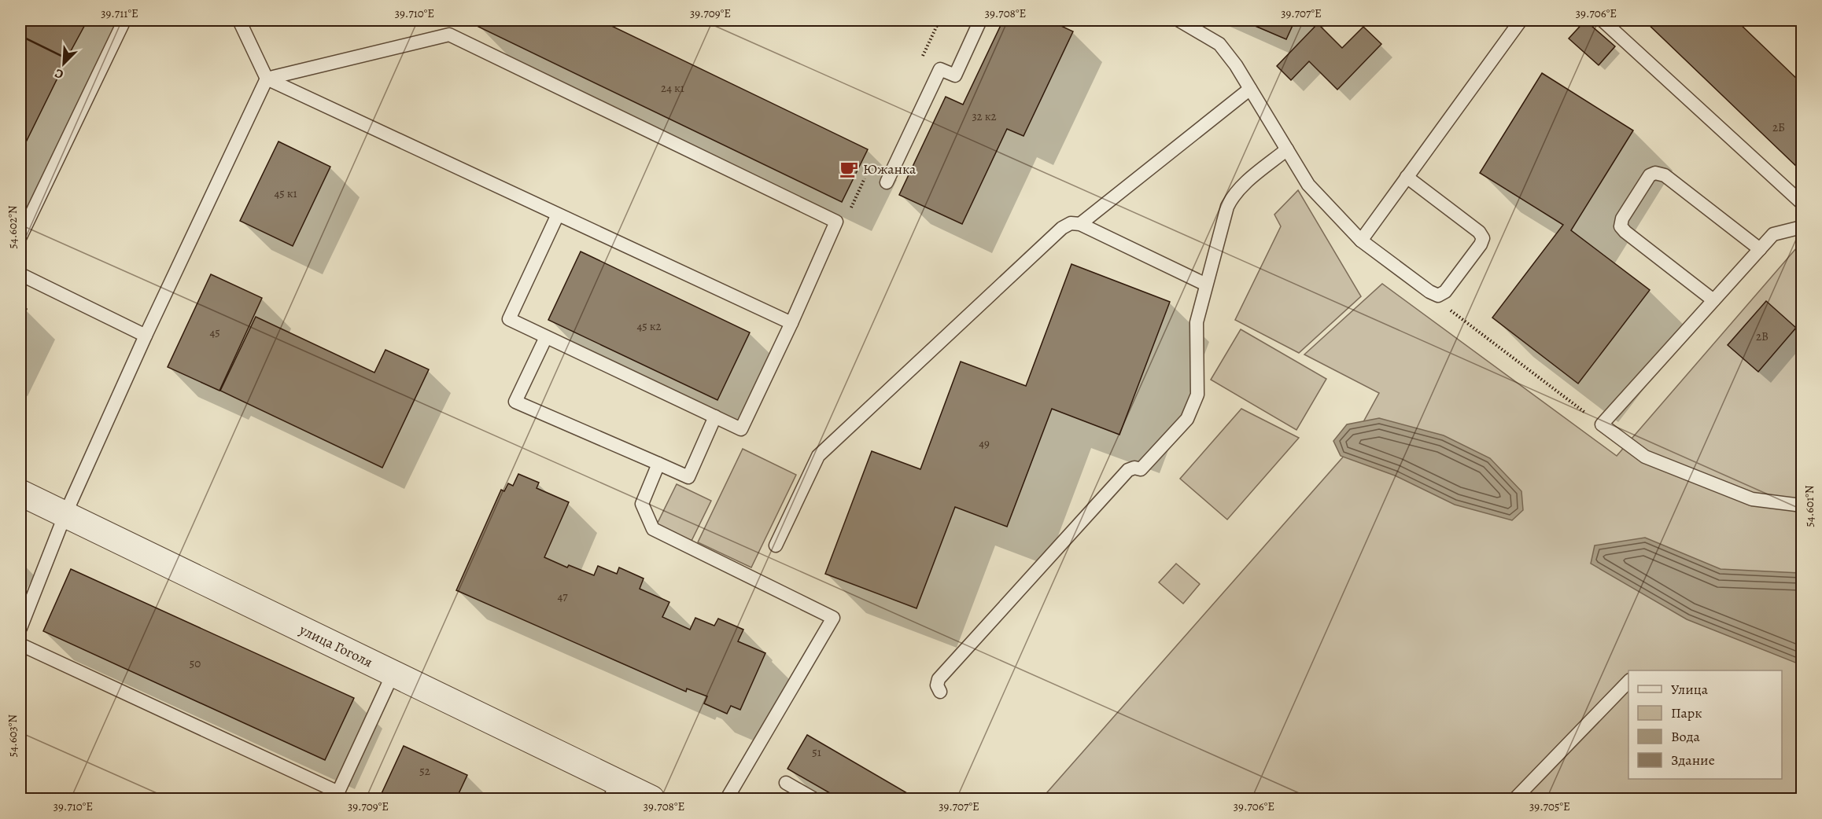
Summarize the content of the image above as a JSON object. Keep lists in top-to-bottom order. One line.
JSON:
{"streets":{"street":["улица Гоголя"]},"places":{"cafe":["Южанка"]},"house_numbers":["24 к1","32 к2","2Б","45 к1","45 к2","45","2В","49","47","50","51","52"],"legend":["Улица","Парк","Вода","Здание"],"north":"bottom left","coordinates":["39.711°E","39.710°E","39.709°E","39.708°E","39.707°E","39.706°E","54.602°N","54.601°N","54.603°N","39.705°E"]}
